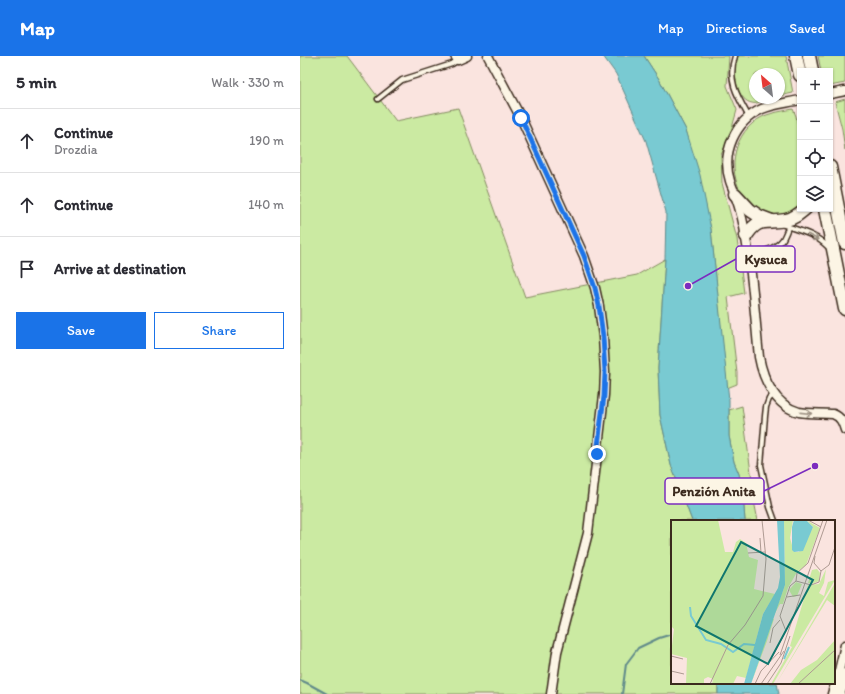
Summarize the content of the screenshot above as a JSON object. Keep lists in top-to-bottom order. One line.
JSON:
{"places":["Kysuca","Penzión Anita"],"north":"top left","page":{"header":"Map","nav":["Map","Directions","Saved"],"heading":["5 min","Walk · 330 m"],"map_buttons":["+","−"],"list":[["Continue","Drozdia","190 m"],["Continue","140 m"],"Arrive at destination"],"buttons":["Save","Share"]}}
